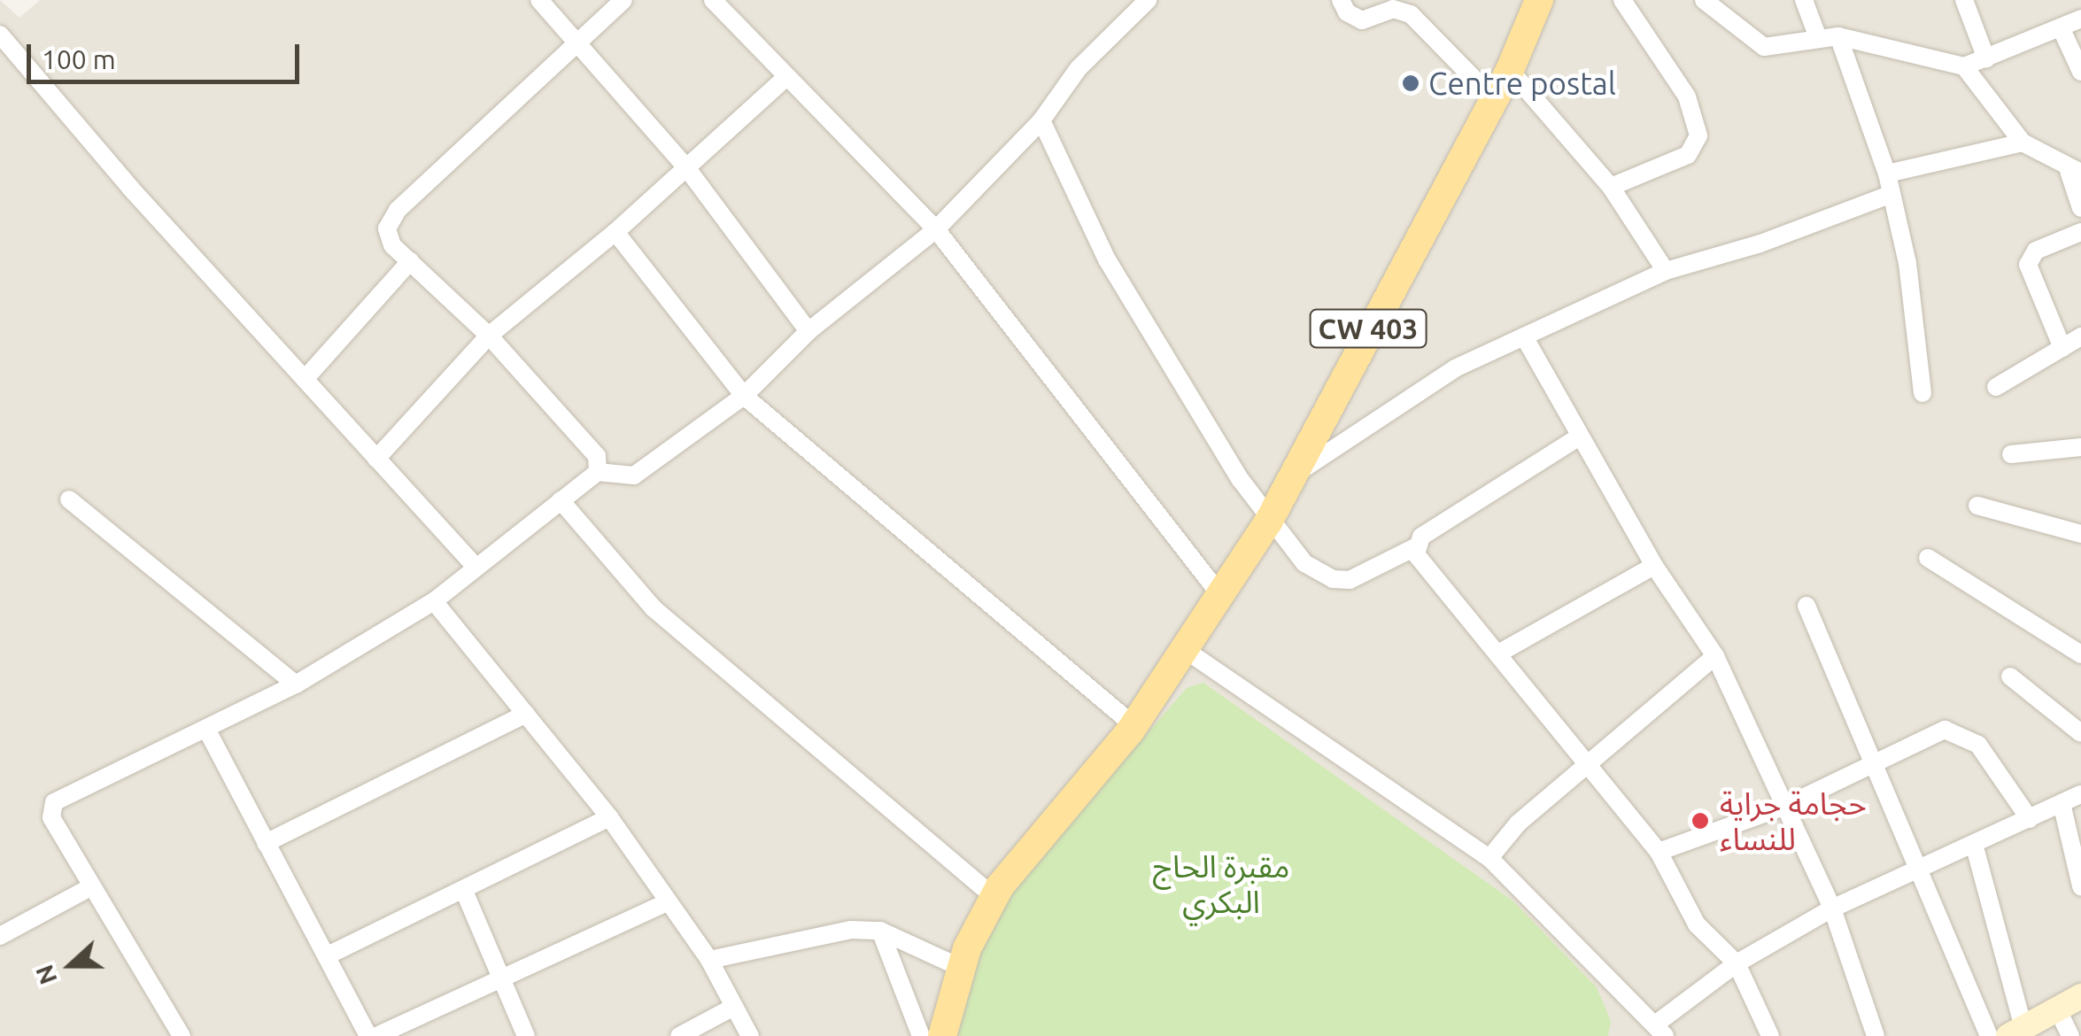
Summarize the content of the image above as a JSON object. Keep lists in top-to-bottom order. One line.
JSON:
{"streets":{"main road":["CW 403"]},"parks":["مقبرة الحاج البكري"],"places":["Centre postal","حجامة جراية للنساء"],"scale_bar":"100 m","north":"left"}
